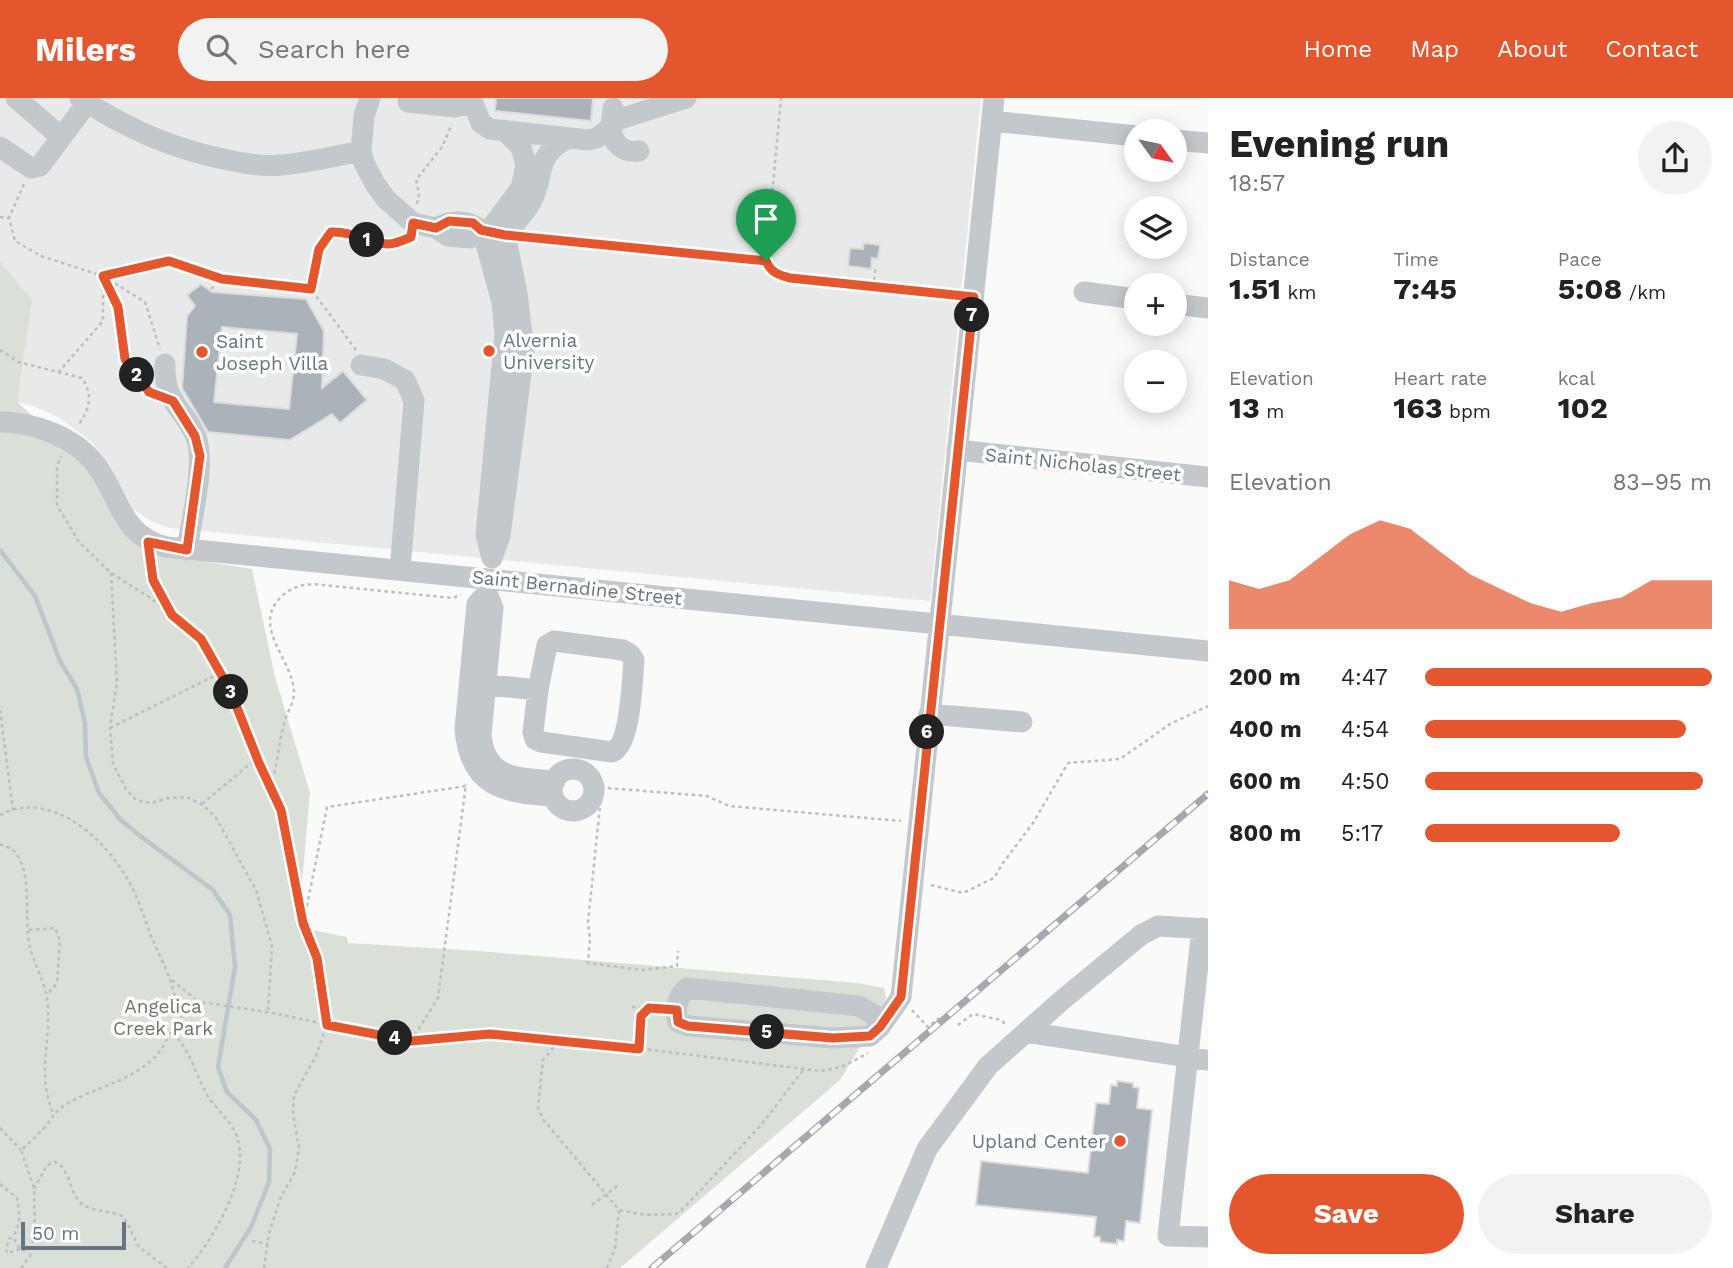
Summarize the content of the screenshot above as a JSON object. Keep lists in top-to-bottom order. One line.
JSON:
{"streets":{"street":["Saint Nicholas Street","Saint Bernadine Street"]},"parks":["Angelica Creek Park"],"places":["Alvernia University","Saint Joseph Villa","Upland Center"],"scale_bar":"50 m","north":"bottom right","page":{"header":"Milers","search":"Search here","nav":["Home","Map","About","Contact"],"heading":["Evening run","18:57"],"map_buttons":["+","−"],"stats":[["Distance","1.51 km"],["Time","7:45"],["Pace","5:08 /km"],["Elevation","13 m"],["Heart rate","163 bpm"],["kcal","102"]],"pins":["1","7","2","3","6","5","4"],"chart":["Elevation","83–95 m"],"list":[{"name":"200 m","note":"4:47"},{"name":"400 m","note":"4:54"},{"name":"600 m","note":"4:50"},{"name":"800 m","note":"5:17"}],"buttons":["Save","Share"],"scale":"50 m"}}
